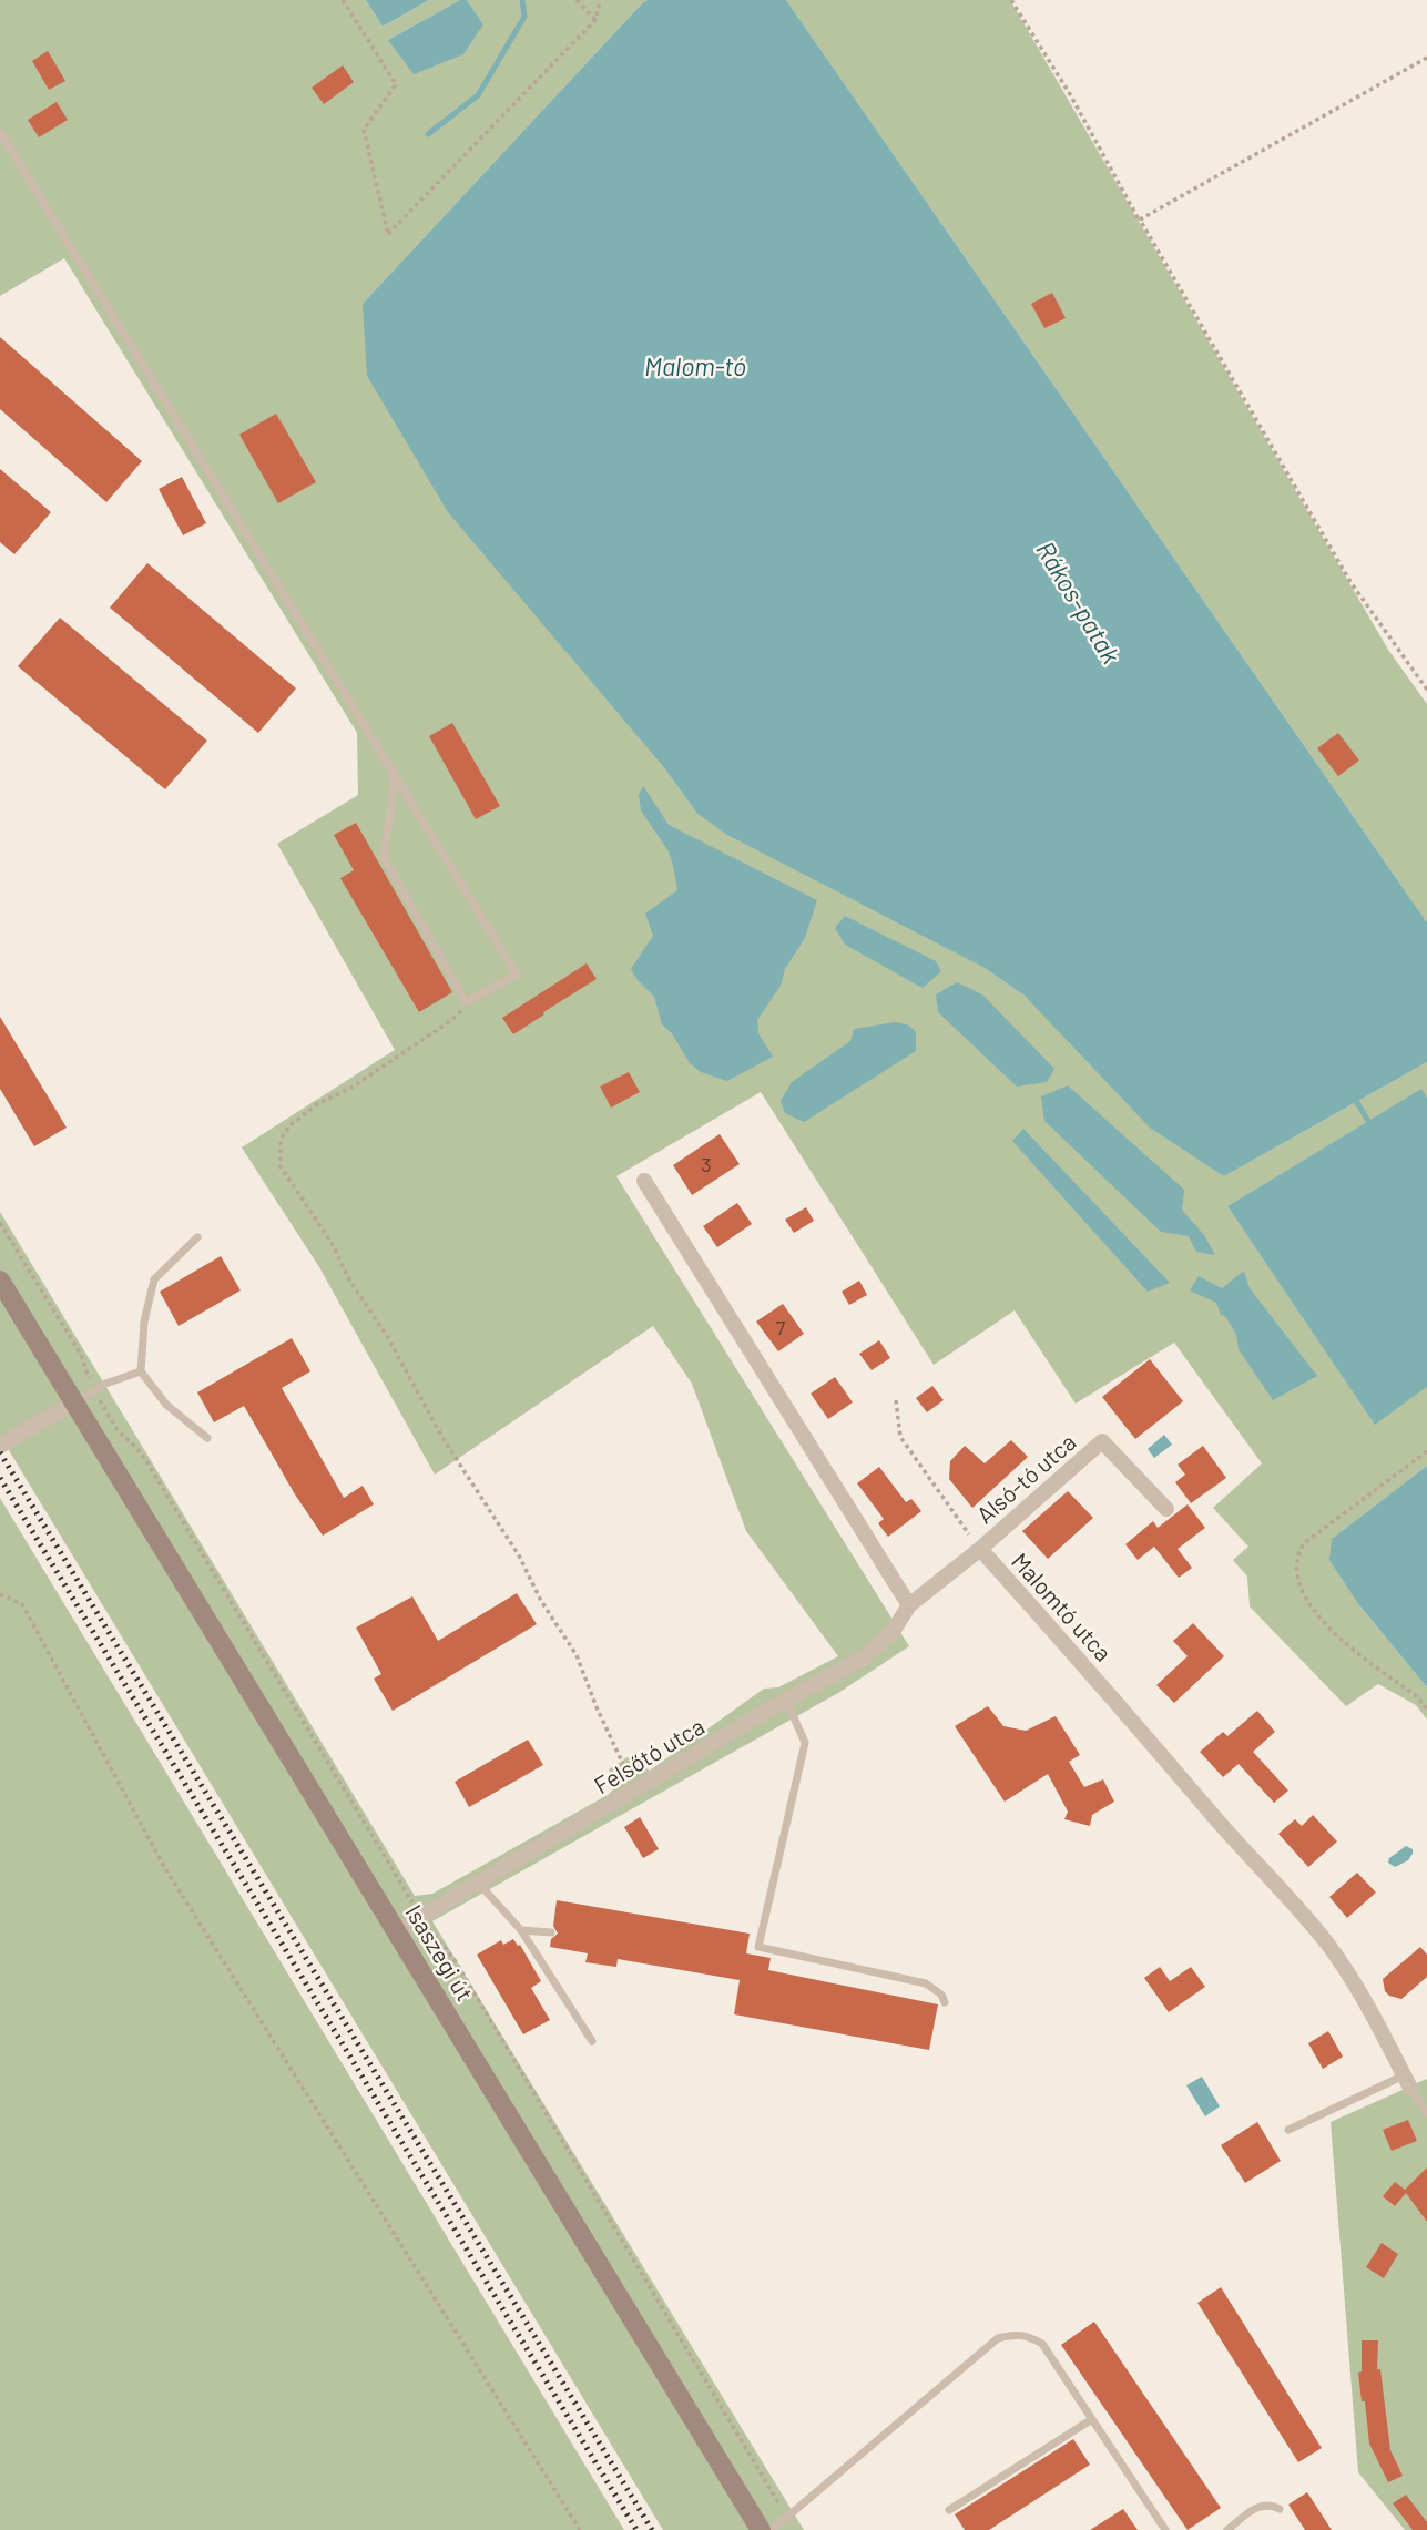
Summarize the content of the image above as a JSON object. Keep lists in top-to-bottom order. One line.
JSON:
{"streets":{"main road":["Isaszegi út"],"street":["Alsó-tó utca","Malomtó utca","Felsőtó utca"]},"crossings":[["Alsó-tó utca","Malomtó utca"],["Malomtó utca","Felsőtó utca"],["Felsőtó utca","Isaszegi út"]],"water":["Malom-tó","Rákos-patak"],"house_numbers":["3","7"]}
